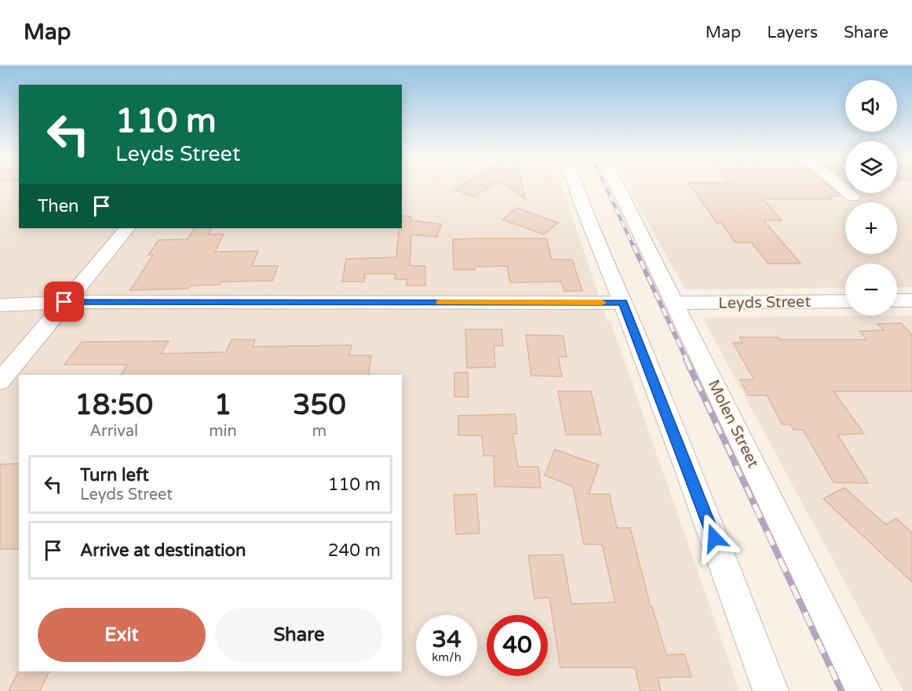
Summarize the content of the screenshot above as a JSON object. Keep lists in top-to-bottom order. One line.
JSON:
{"streets":{"street":["Leyds Street","Molen Street"]},"crossings":[["Leyds Street","Molen Street"]],"page":{"header":"Map","nav":["Map","Layers","Share"],"map_buttons":["+","−"],"turn":["110 m","Leyds Street"],"then":"Then","eta":["18:50","Arrival","1","min","350","m"],"list":[{"name":"Turn left","note":"Leyds Street","value":"110 m"},{"name":"Arrive at destination","value":"240 m"}],"buttons":["Exit","Share"],"speed":"34 km/h","limit":"40"}}
